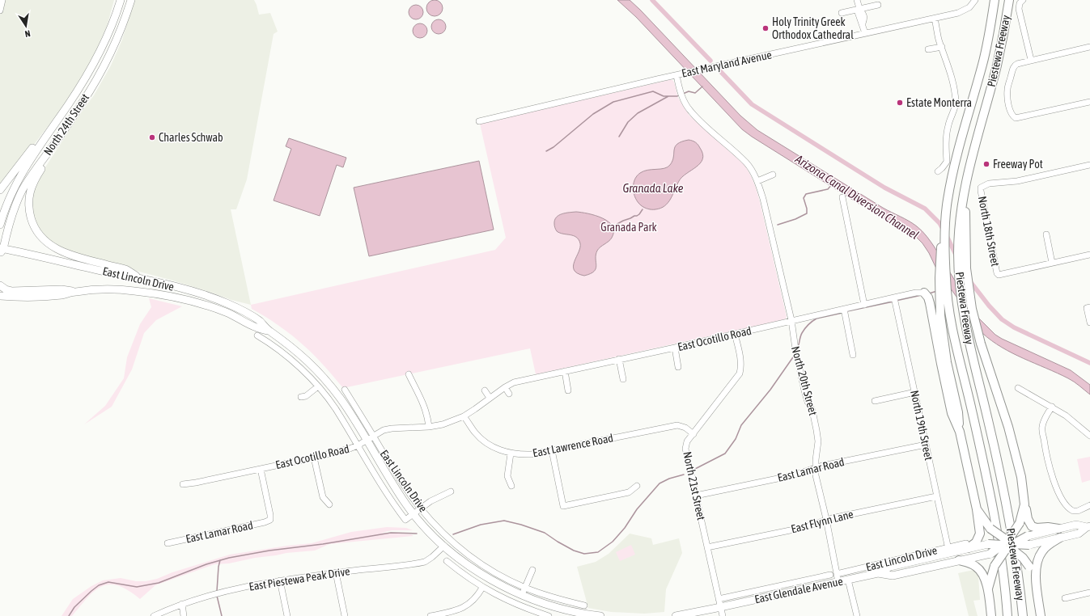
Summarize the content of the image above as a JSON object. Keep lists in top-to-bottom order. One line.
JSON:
{"streets":{"highway":["Piestewa Freeway"],"main road":["North 24th Street","East Lincoln Drive","East Glendale Avenue"],"street":["East Maryland Avenue","North 18th Street","East Ocotillo Road","North 20th Street","North 19th Street","East Lawrence Road","East Lamar Road","North 21st Street","East Flynn Lane","East Piestewa Peak Drive"]},"crossings":[["East Maryland Avenue","North 20th Street"],["North 24th Street","East Lincoln Drive"],["East Lincoln Drive","East Ocotillo Road"],["East Lincoln Drive","North 20th Street"],["East Lincoln Drive","North 19th Street"],["East Lincoln Drive","East Piestewa Peak Drive"],["East Lincoln Drive","East Glendale Avenue"],["East Ocotillo Road","North 20th Street"],["East Ocotillo Road","North 19th Street"],["East Ocotillo Road","East Lawrence Road"],["East Ocotillo Road","East Lamar Road"],["East Ocotillo Road","North 21st Street"],["North 20th Street","East Lamar Road"],["North 20th Street","East Flynn Lane"],["North 20th Street","East Glendale Avenue"],["North 19th Street","East Lamar Road"],["North 19th Street","East Flynn Lane"],["North 19th Street","East Glendale Avenue"],["East Lawrence Road","North 21st Street"],["East Lamar Road","North 21st Street"],["North 21st Street","East Flynn Lane"],["North 21st Street","East Glendale Avenue"]],"water":["Granada Lake","Arizona Canal Diversion Channel"],"parks":["Granada Park"],"places":["Holy Trinity Greek Orthodox Cathedral","Estate Monterra","Charles Schwab","Freeway Pot"],"north":"bottom"}
